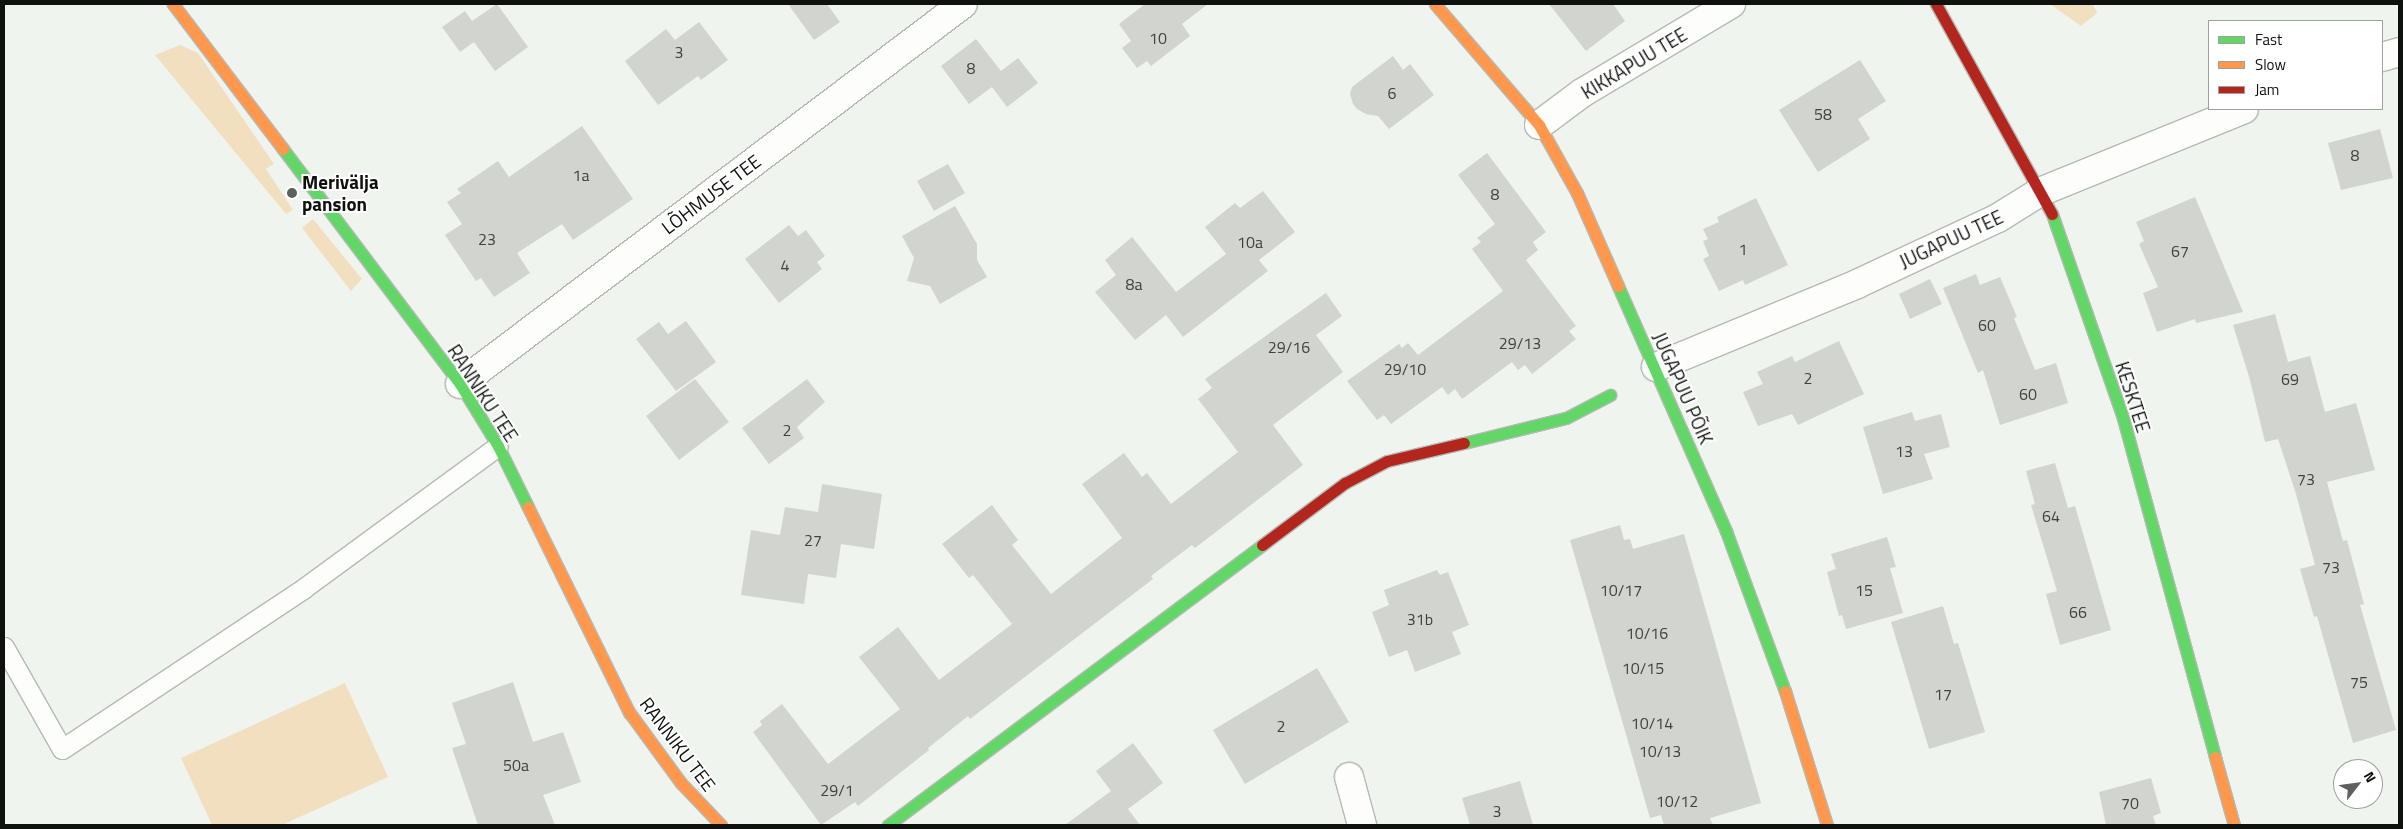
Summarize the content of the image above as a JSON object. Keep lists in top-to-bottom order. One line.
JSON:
{"streets":{"street":["KIKKAPUU TEE","LÕHMUSE TEE","JUGAPUU TEE","JUGAPUU PÕIK","RANNIKU TEE","KESKTEE"]},"crossings":[["KIKKAPUU TEE","JUGAPUU PÕIK"],["LÕHMUSE TEE","RANNIKU TEE"],["JUGAPUU TEE","JUGAPUU PÕIK"],["JUGAPUU TEE","KESKTEE"]],"places":["Merivälja pansion"],"house_numbers":["10","3","8","6","58","8","1a","8","23","10a","1","67","4","8a","60","29/13","29/16","29/10","2","69","60","2","13","73","64","27","73","10/17","15","66","31b","10/16","10/15","75","17","10/14","2","10/13","50a","29/1","10/12","70","3"],"legend":["Fast","Slow","Jam"],"north":"top right"}
